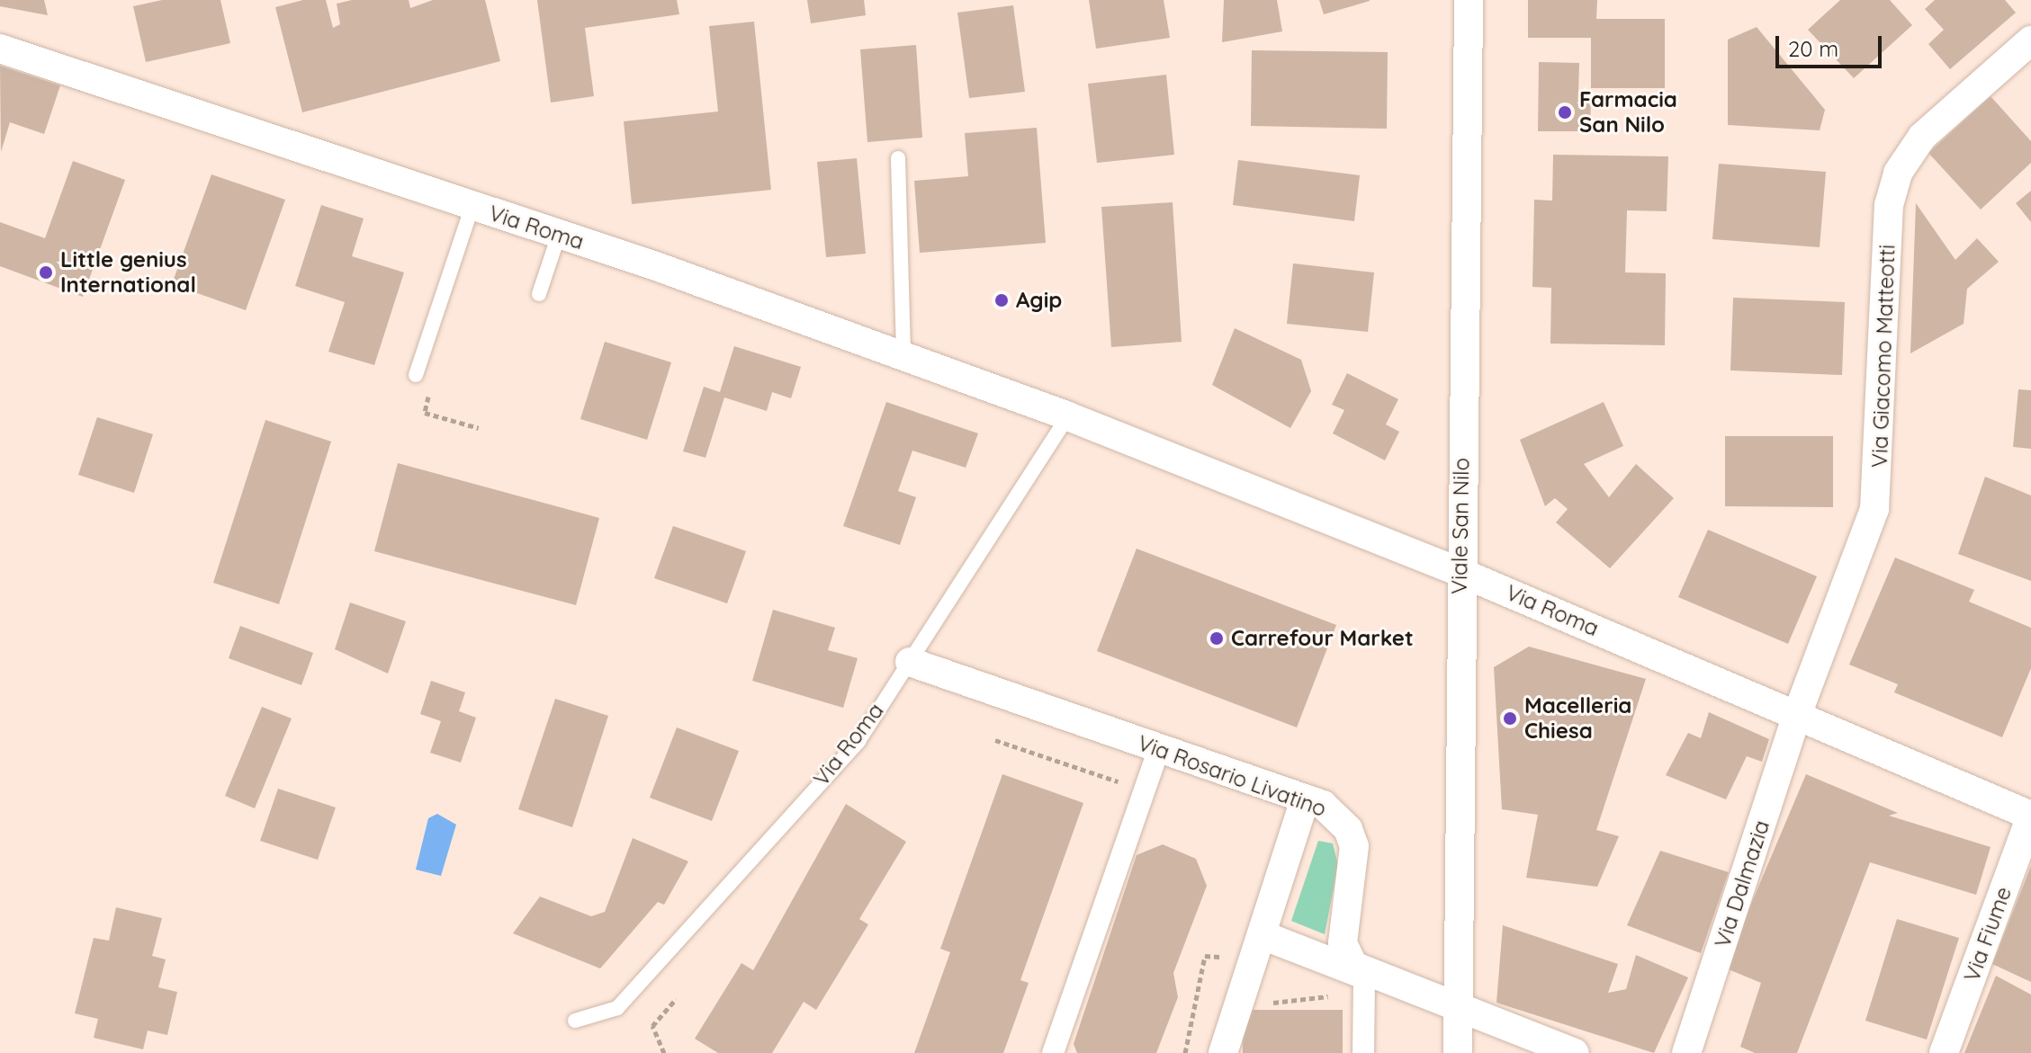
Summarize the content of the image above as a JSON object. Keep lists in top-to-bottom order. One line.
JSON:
{"streets":{"street":["Via Roma","Via Giacomo Matteotti","Viale San Nilo","Via Rosario Livatino","Via Dalmazia","Via Fiume"]},"crossings":[["Via Roma","Via Giacomo Matteotti"],["Via Roma","Viale San Nilo"],["Via Roma","Via Rosario Livatino"],["Via Roma","Via Dalmazia"],["Via Roma","Via Fiume"],["Via Giacomo Matteotti","Via Dalmazia"]],"places":["Farmacia San Nilo","Little genius International","Agip","Carrefour Market","Macelleria Chiesa"],"scale_bar":"20 m"}
